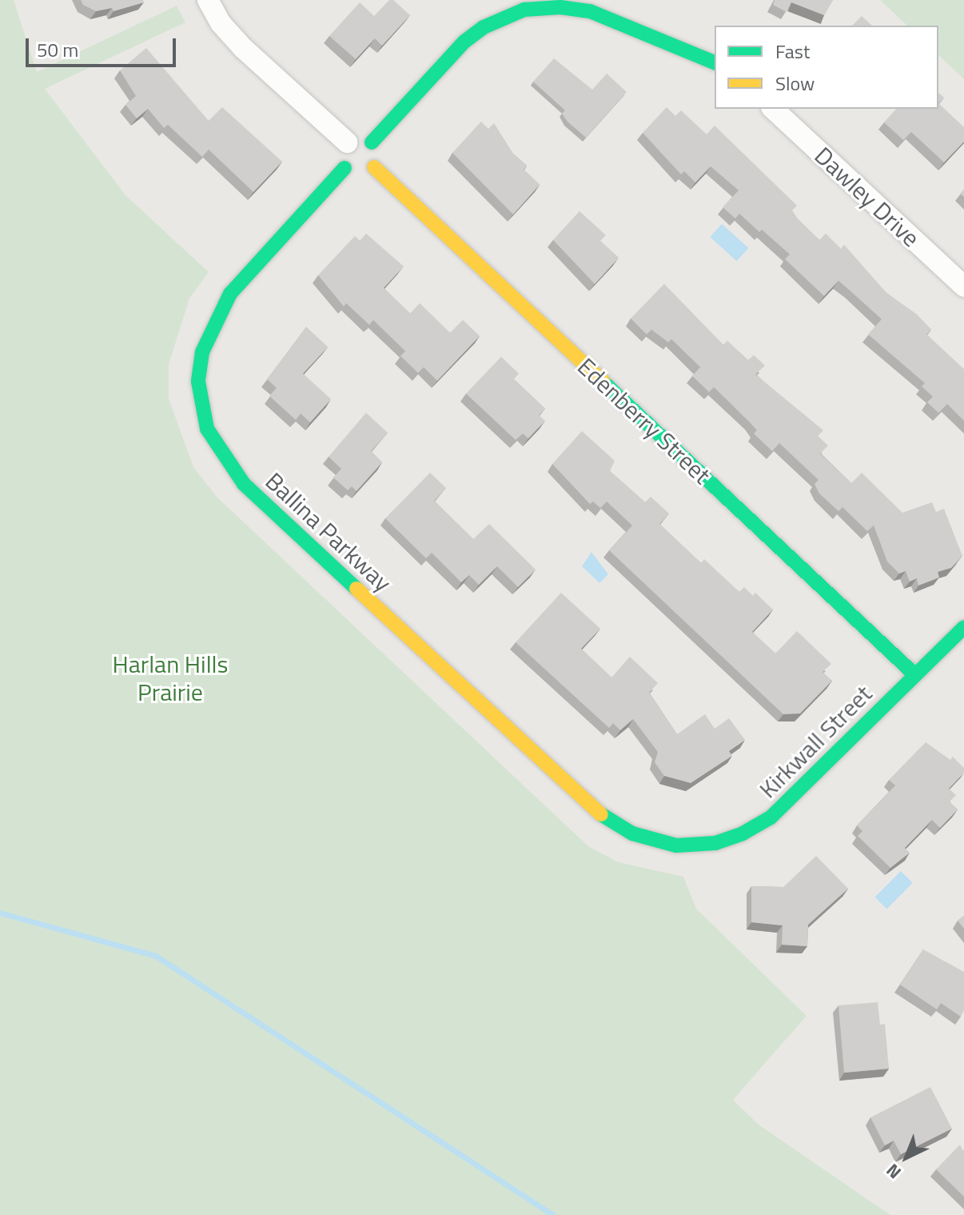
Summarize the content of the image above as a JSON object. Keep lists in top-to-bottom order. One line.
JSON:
{"streets":{"street":["Dawley Drive","Edenberry Street","Ballina Parkway","Kirkwall Street"]},"crossings":[["Edenberry Street","Ballina Parkway"],["Edenberry Street","Kirkwall Street"],["Ballina Parkway","Kirkwall Street"]],"parks":["Harlan Hills Prairie"],"legend":["Fast","Slow"],"scale_bar":"50 m","north":"bottom left"}
